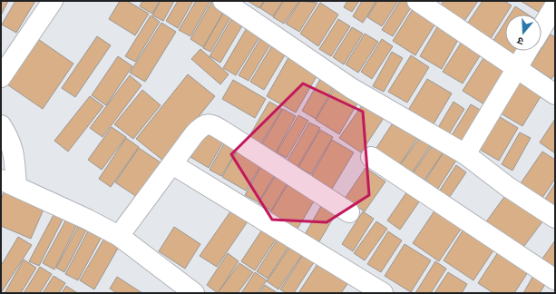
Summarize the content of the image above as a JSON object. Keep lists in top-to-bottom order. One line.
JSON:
{"north":"bottom"}
